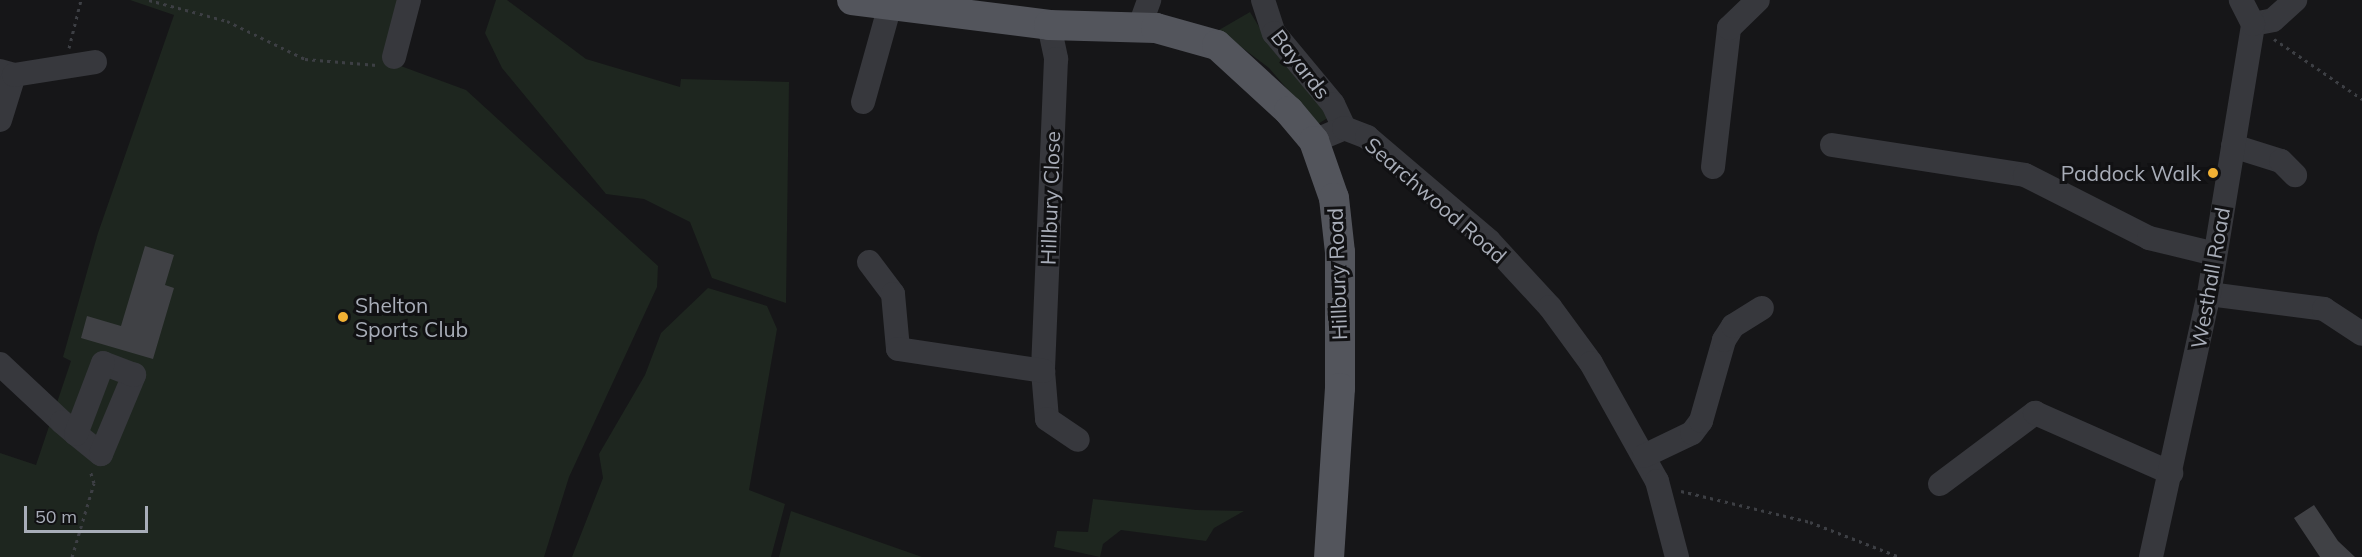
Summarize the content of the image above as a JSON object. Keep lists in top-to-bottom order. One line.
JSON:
{"streets":{"main road":["Hillbury Road"],"street":["Bayards","Hillbury Close","Searchwood Road","Westhall Road"]},"crossings":[["Bayards","Searchwood Road"],["Hillbury Close","Hillbury Road"],["Searchwood Road","Hillbury Road"]],"places":["Paddock Walk","Shelton Sports Club"],"scale_bar":"50 m"}
